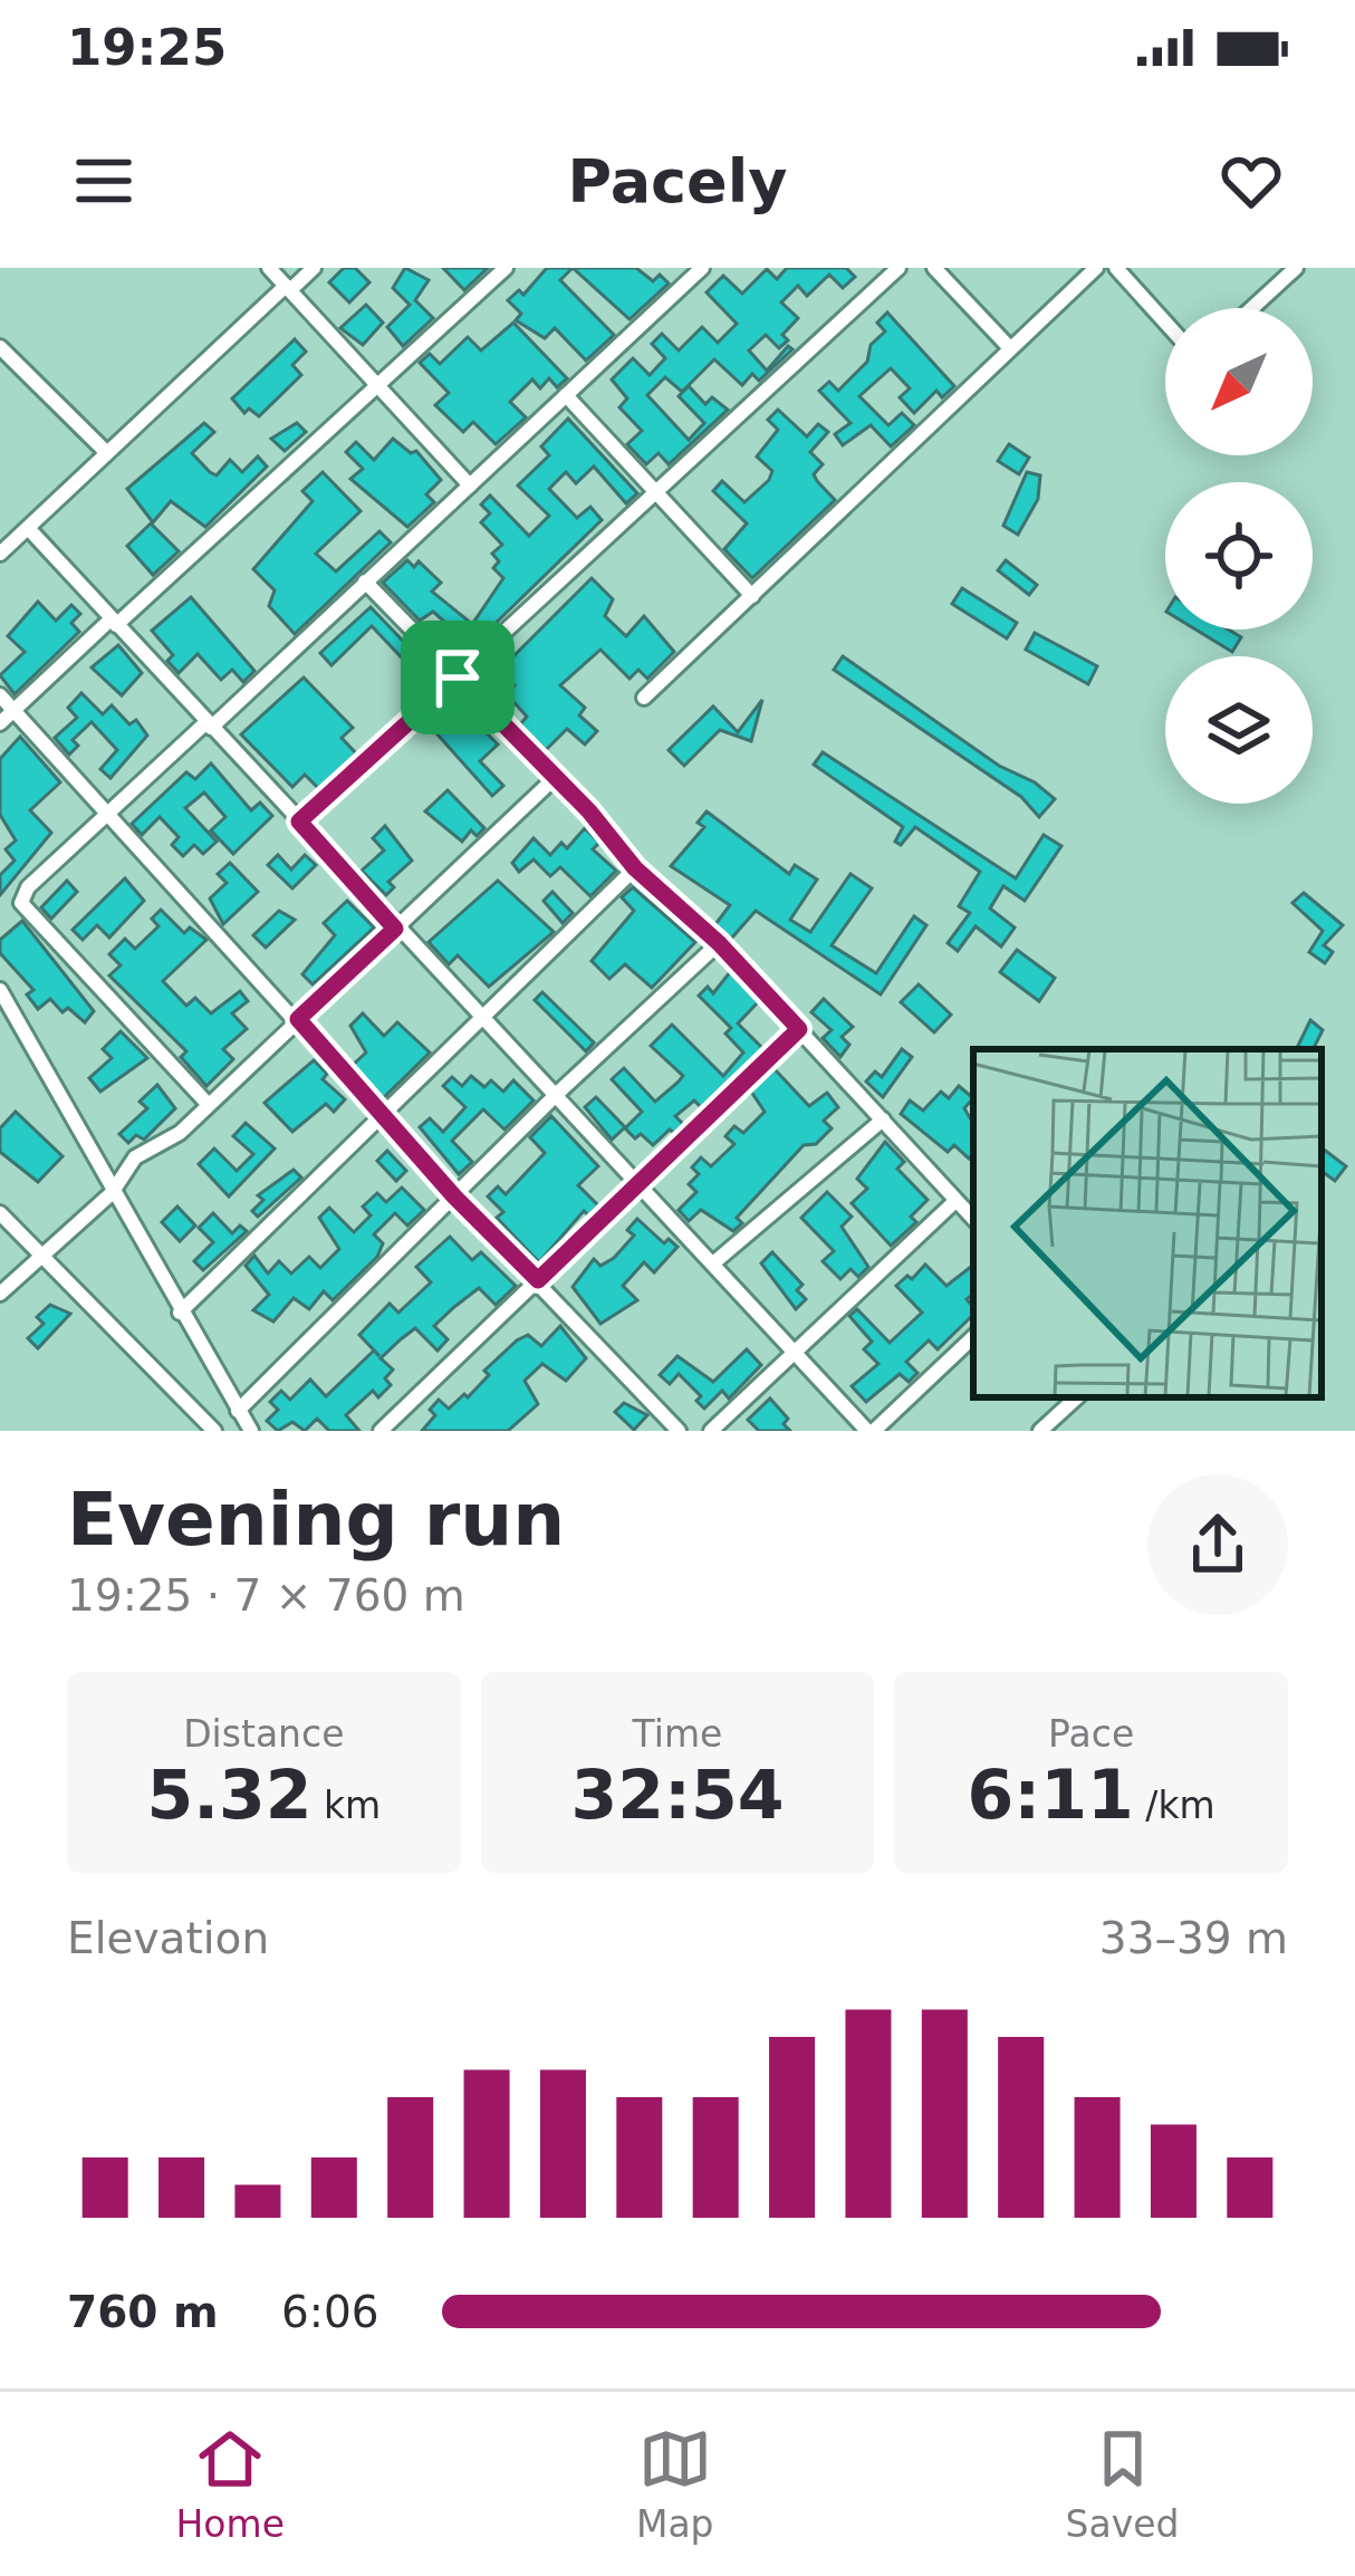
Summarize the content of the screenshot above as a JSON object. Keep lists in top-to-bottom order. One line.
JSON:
{"north":"bottom left","page":{"status":"19:25","header":"Pacely","heading":["Evening run","19:25 · 7 × 760 m"],"stats":[["Distance","5.32 km"],["Time","32:54"],["Pace","6:11 /km"]],"chart":["Elevation","33–39 m"],"list":[{"name":"760 m","note":"6:06"}],"tabs":["Home","Map","Saved"]}}
